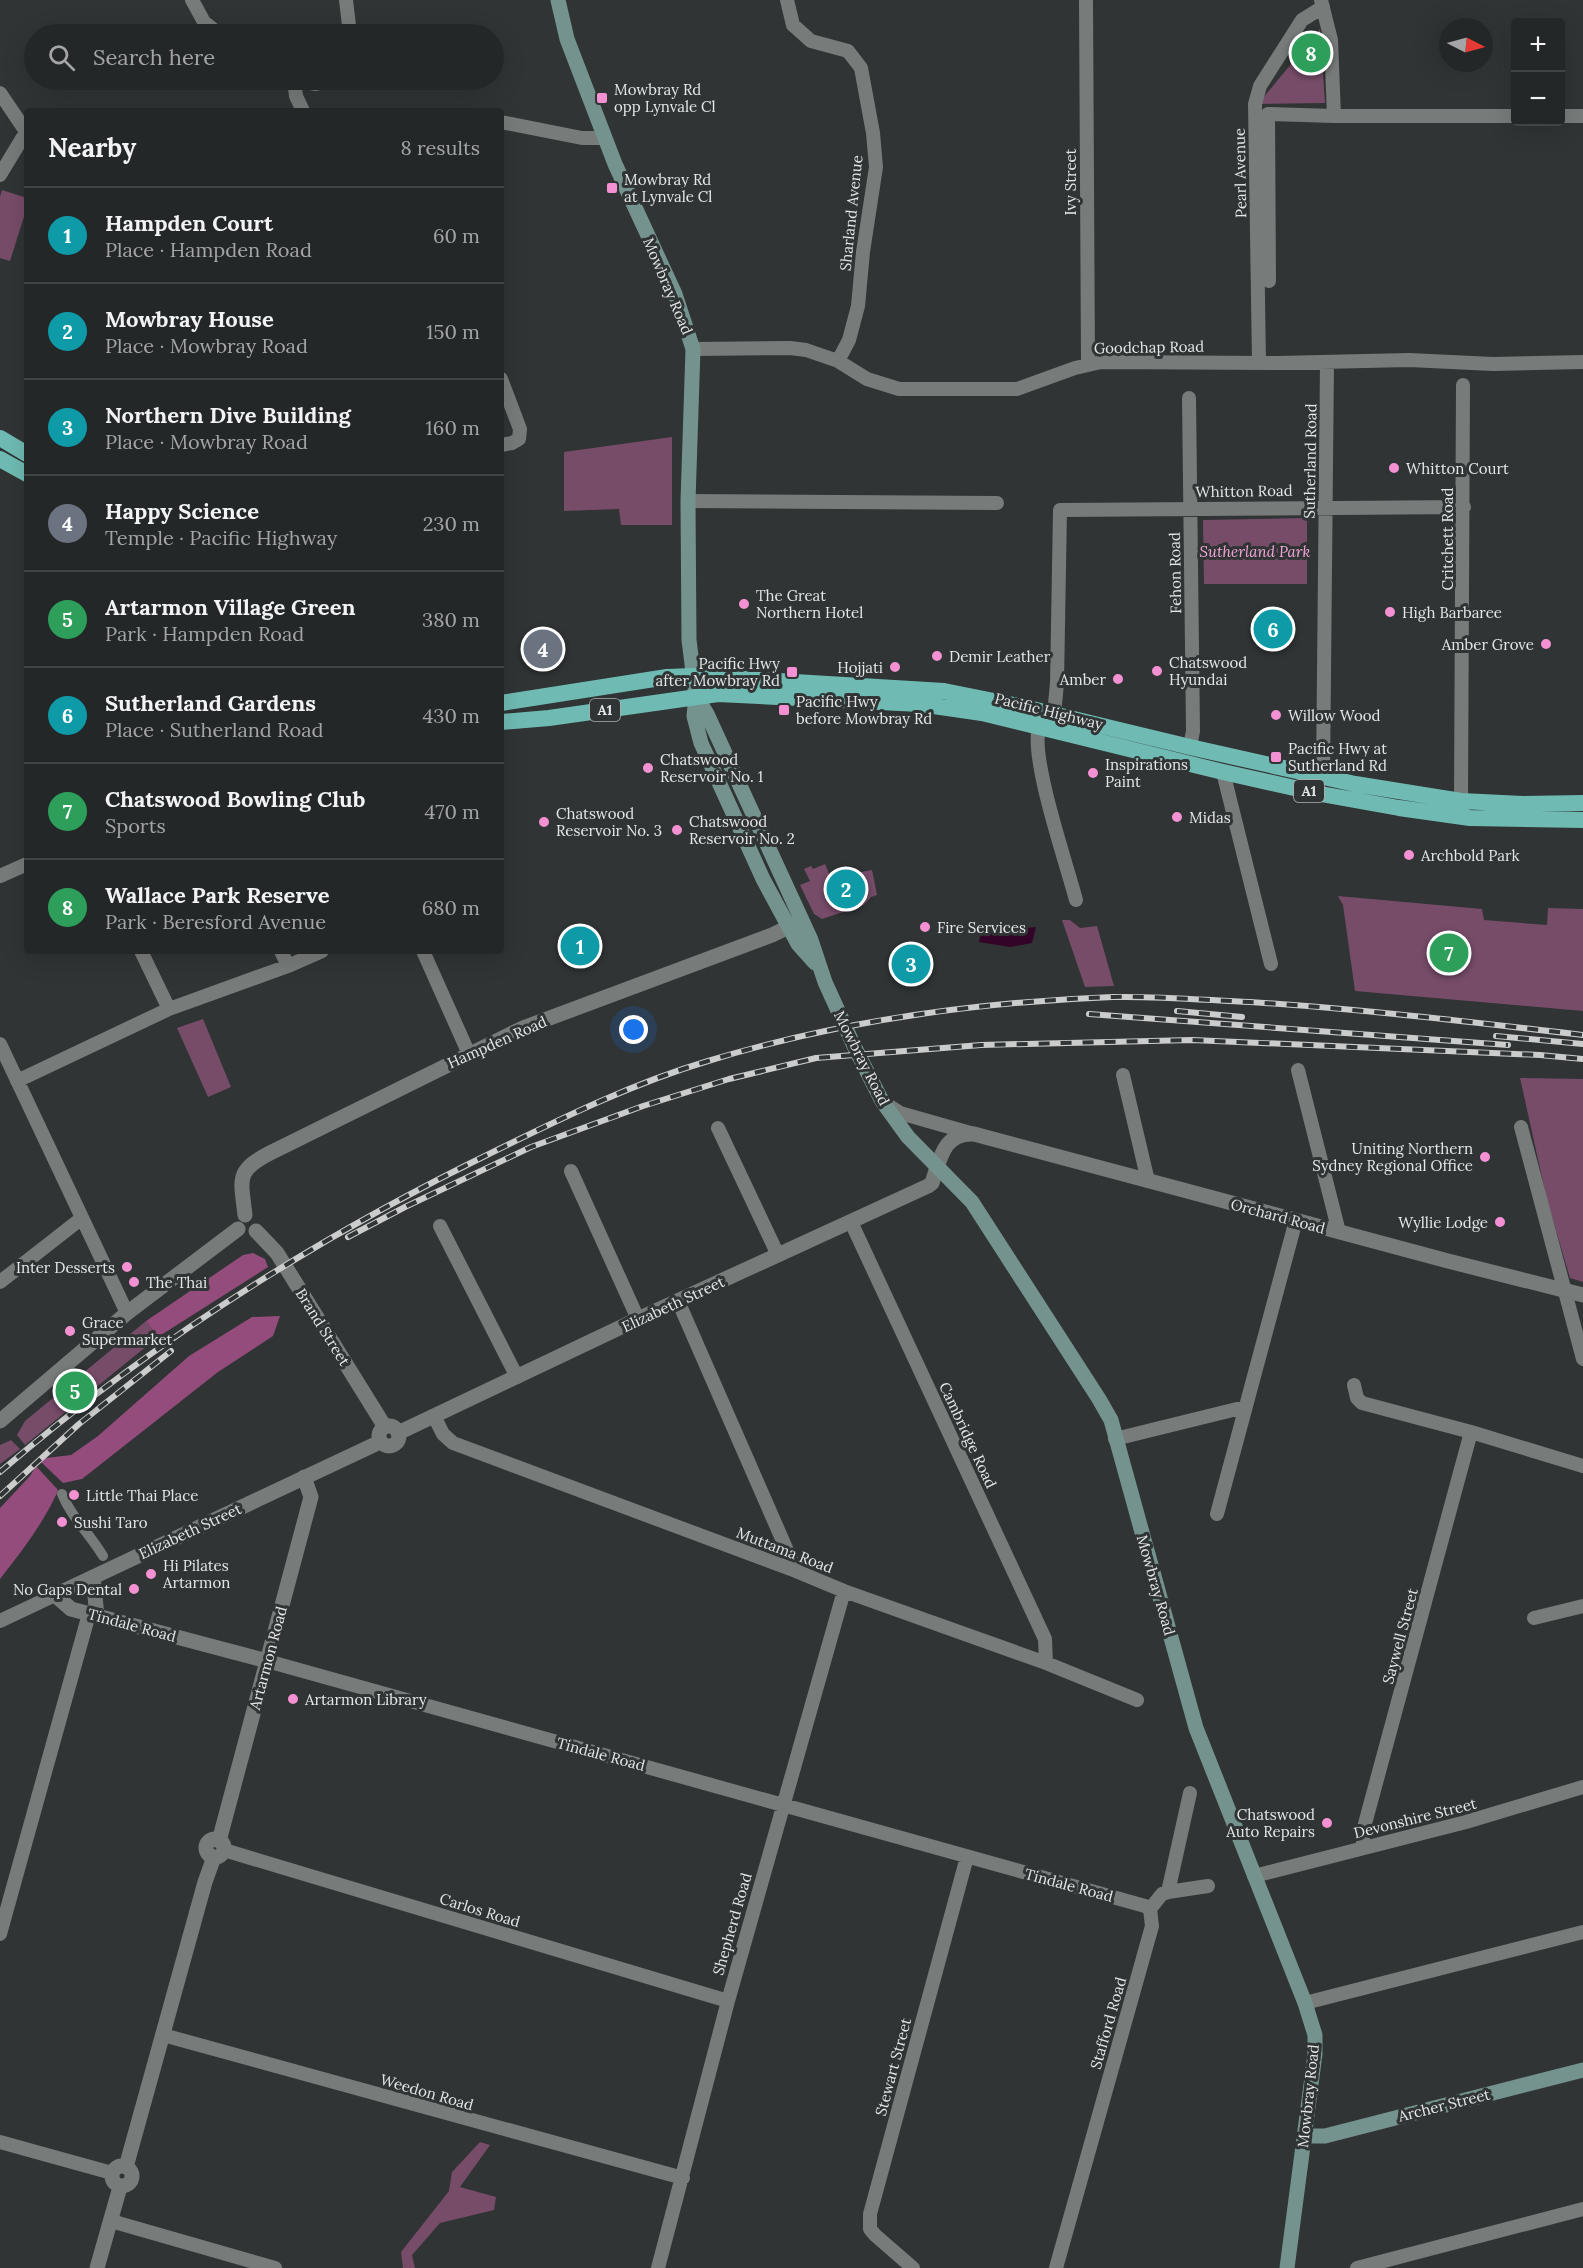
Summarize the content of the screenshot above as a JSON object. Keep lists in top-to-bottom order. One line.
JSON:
{"streets":{"highway":["A1","Pacific Highway"],"main road":["Mowbray Road","Archer Street"],"street":["Pearl Avenue","Ivy Street","Sharland Avenue","Goodchap Road","Sutherland Road","Whitton Road","Critchett Road","Fehon Road","Hampden Road","Orchard Road","Elizabeth Street","Brand Street","Cambridge Road","Muttama Road","Tindale Road","Saywell Street","Artarmon Road","Devonshire Street","Carlos Road","Shepherd Road","Stafford Road","Stewart Street","Weedon Road"]},"crossings":[["Pearl Avenue","Goodchap Road"],["Ivy Street","Goodchap Road"],["Sharland Avenue","Goodchap Road"],["Mowbray Road","Goodchap Road"],["Mowbray Road","Pacific Highway"],["Mowbray Road","Hampden Road"],["Mowbray Road","Orchard Road"],["Mowbray Road","Elizabeth Street"],["Mowbray Road","Devonshire Street"],["Mowbray Road","Archer Street"],["Goodchap Road","Sutherland Road"],["Sutherland Road","Whitton Road"],["Sutherland Road","Pacific Highway"],["Whitton Road","Critchett Road"],["Whitton Road","Fehon Road"],["Whitton Road","Pacific Highway"],["Critchett Road","Pacific Highway"],["Fehon Road","Pacific Highway"],["Hampden Road","Brand Street"],["Elizabeth Street","Brand Street"],["Elizabeth Street","Cambridge Road"],["Elizabeth Street","Muttama Road"],["Elizabeth Street","Tindale Road"],["Elizabeth Street","Artarmon Road"],["Cambridge Road","Muttama Road"],["Muttama Road","Shepherd Road"],["Tindale Road","Artarmon Road"],["Tindale Road","Shepherd Road"],["Tindale Road","Stafford Road"],["Tindale Road","Stewart Street"],["Saywell Street","Devonshire Street"],["Artarmon Road","Carlos Road"],["Artarmon Road","Weedon Road"],["Carlos Road","Shepherd Road"],["Shepherd Road","Weedon Road"]],"parks":["Sutherland Park"],"places":{"transit":["Mowbray Rd opp Lynvale Cl","Mowbray Rd at Lynvale Cl","Pacific Hwy after Mowbray Rd","Pacific Hwy before Mowbray Rd","Pacific Hwy at Sutherland Rd"],"other":["Whitton Court","The Great Northern Hotel","High Barbaree","Amber Grove","Demir Leather","Hojjati","Chatswood Hyundai","Amber","Willow Wood","Chatswood Reservoir No. 1","Inspirations Paint","Midas","Chatswood Reservoir No. 3","Chatswood Reservoir No. 2","Archbold Park","Fire Services","Uniting Northern Sydney Regional Office","Wyllie Lodge","Inter Desserts","The Thai","Grace Supermarket","Little Thai Place","Sushi Taro","Hi Pilates Artarmon","No Gaps Dental","Artarmon Library","Chatswood Auto Repairs"]},"north":"right","page":{"map_buttons":["+","−"],"search":"Search here","pins":["8","6","4","2","1","7","3","5"],"heading":["Nearby","8 results"],"list":[{"mark":"1","name":"Hampden Court","note":"Place · Hampden Road","value":"60 m"},{"mark":"2","name":"Mowbray House","note":"Place · Mowbray Road","value":"150 m"},{"mark":"3","name":"Northern Dive Building","note":"Place · Mowbray Road","value":"160 m"},{"mark":"4","name":"Happy Science","note":"Temple · Pacific Highway","value":"230 m"},{"mark":"5","name":"Artarmon Village Green","note":"Park · Hampden Road","value":"380 m"},{"mark":"6","name":"Sutherland Gardens","note":"Place · Sutherland Road","value":"430 m"},{"mark":"7","name":"Chatswood Bowling Club","note":"Sports","value":"470 m"},{"mark":"8","name":"Wallace Park Reserve","note":"Park · Beresford Avenue","value":"680 m"}]}}
